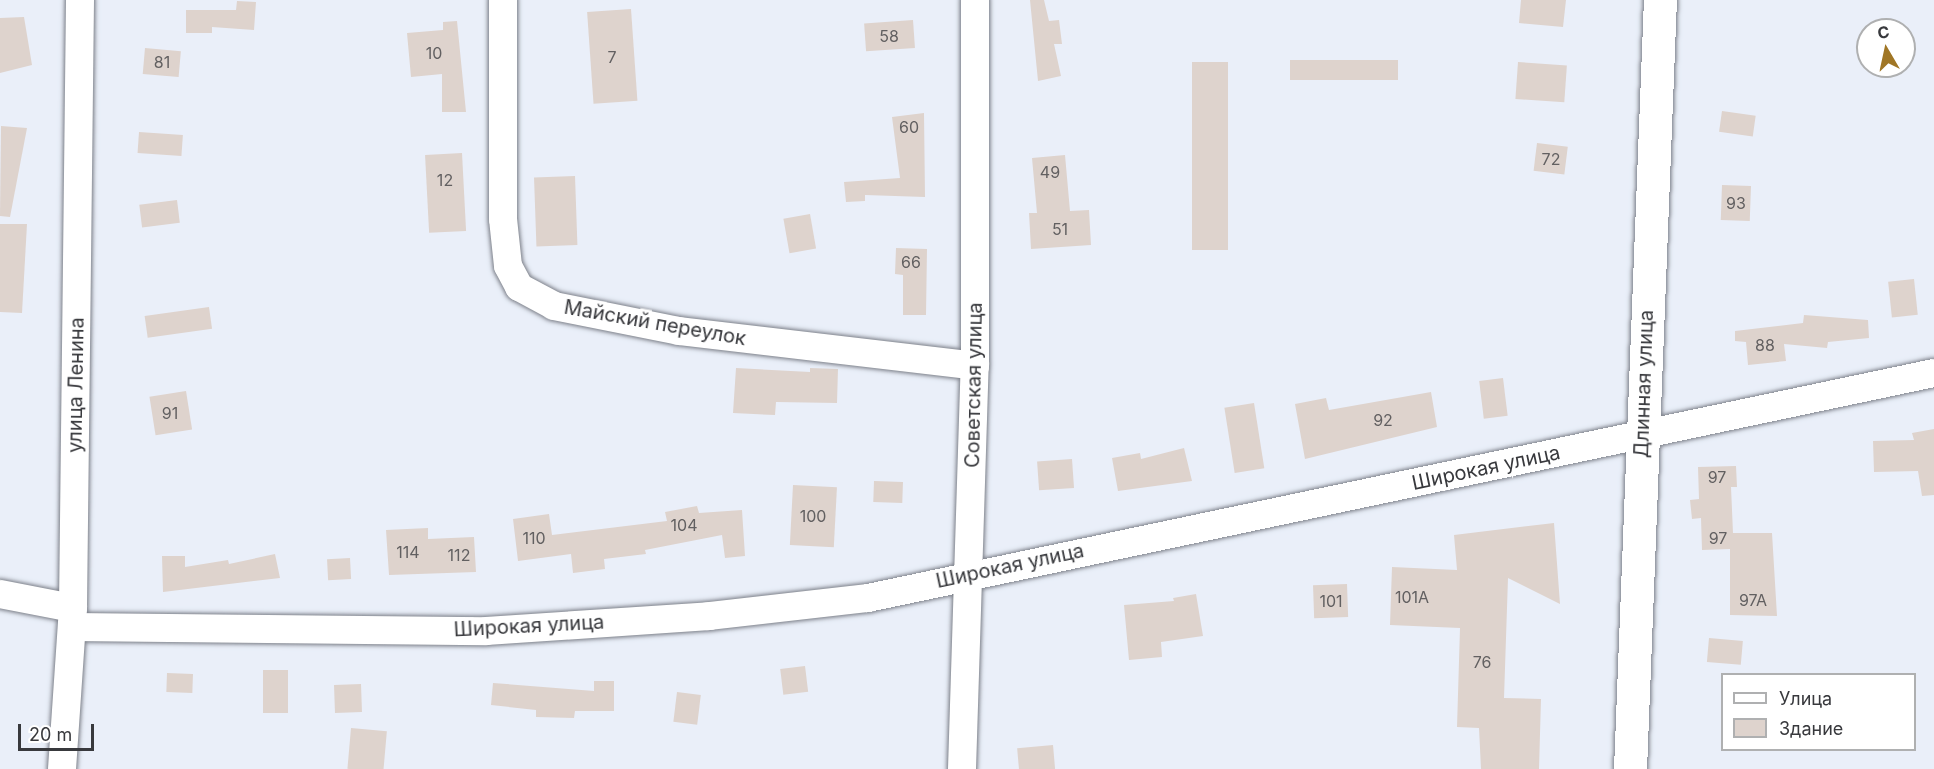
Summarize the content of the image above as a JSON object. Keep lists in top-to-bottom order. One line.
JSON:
{"streets":{"main road":["Длинная улица"],"street":["Майский переулок","улица Ленина","Советская улица","Широкая улица"]},"crossings":[["Майский переулок","Советская улица"],["Длинная улица","Широкая улица"],["улица Ленина","Широкая улица"],["Советская улица","Широкая улица"]],"house_numbers":["58","10","7","81","60","72","49","12","93","51","66","88","91","92","97","100","104","110","97","114","112","101А","97А","101","76"],"legend":["Улица","Здание"],"scale_bar":"20 m","north":"top"}
